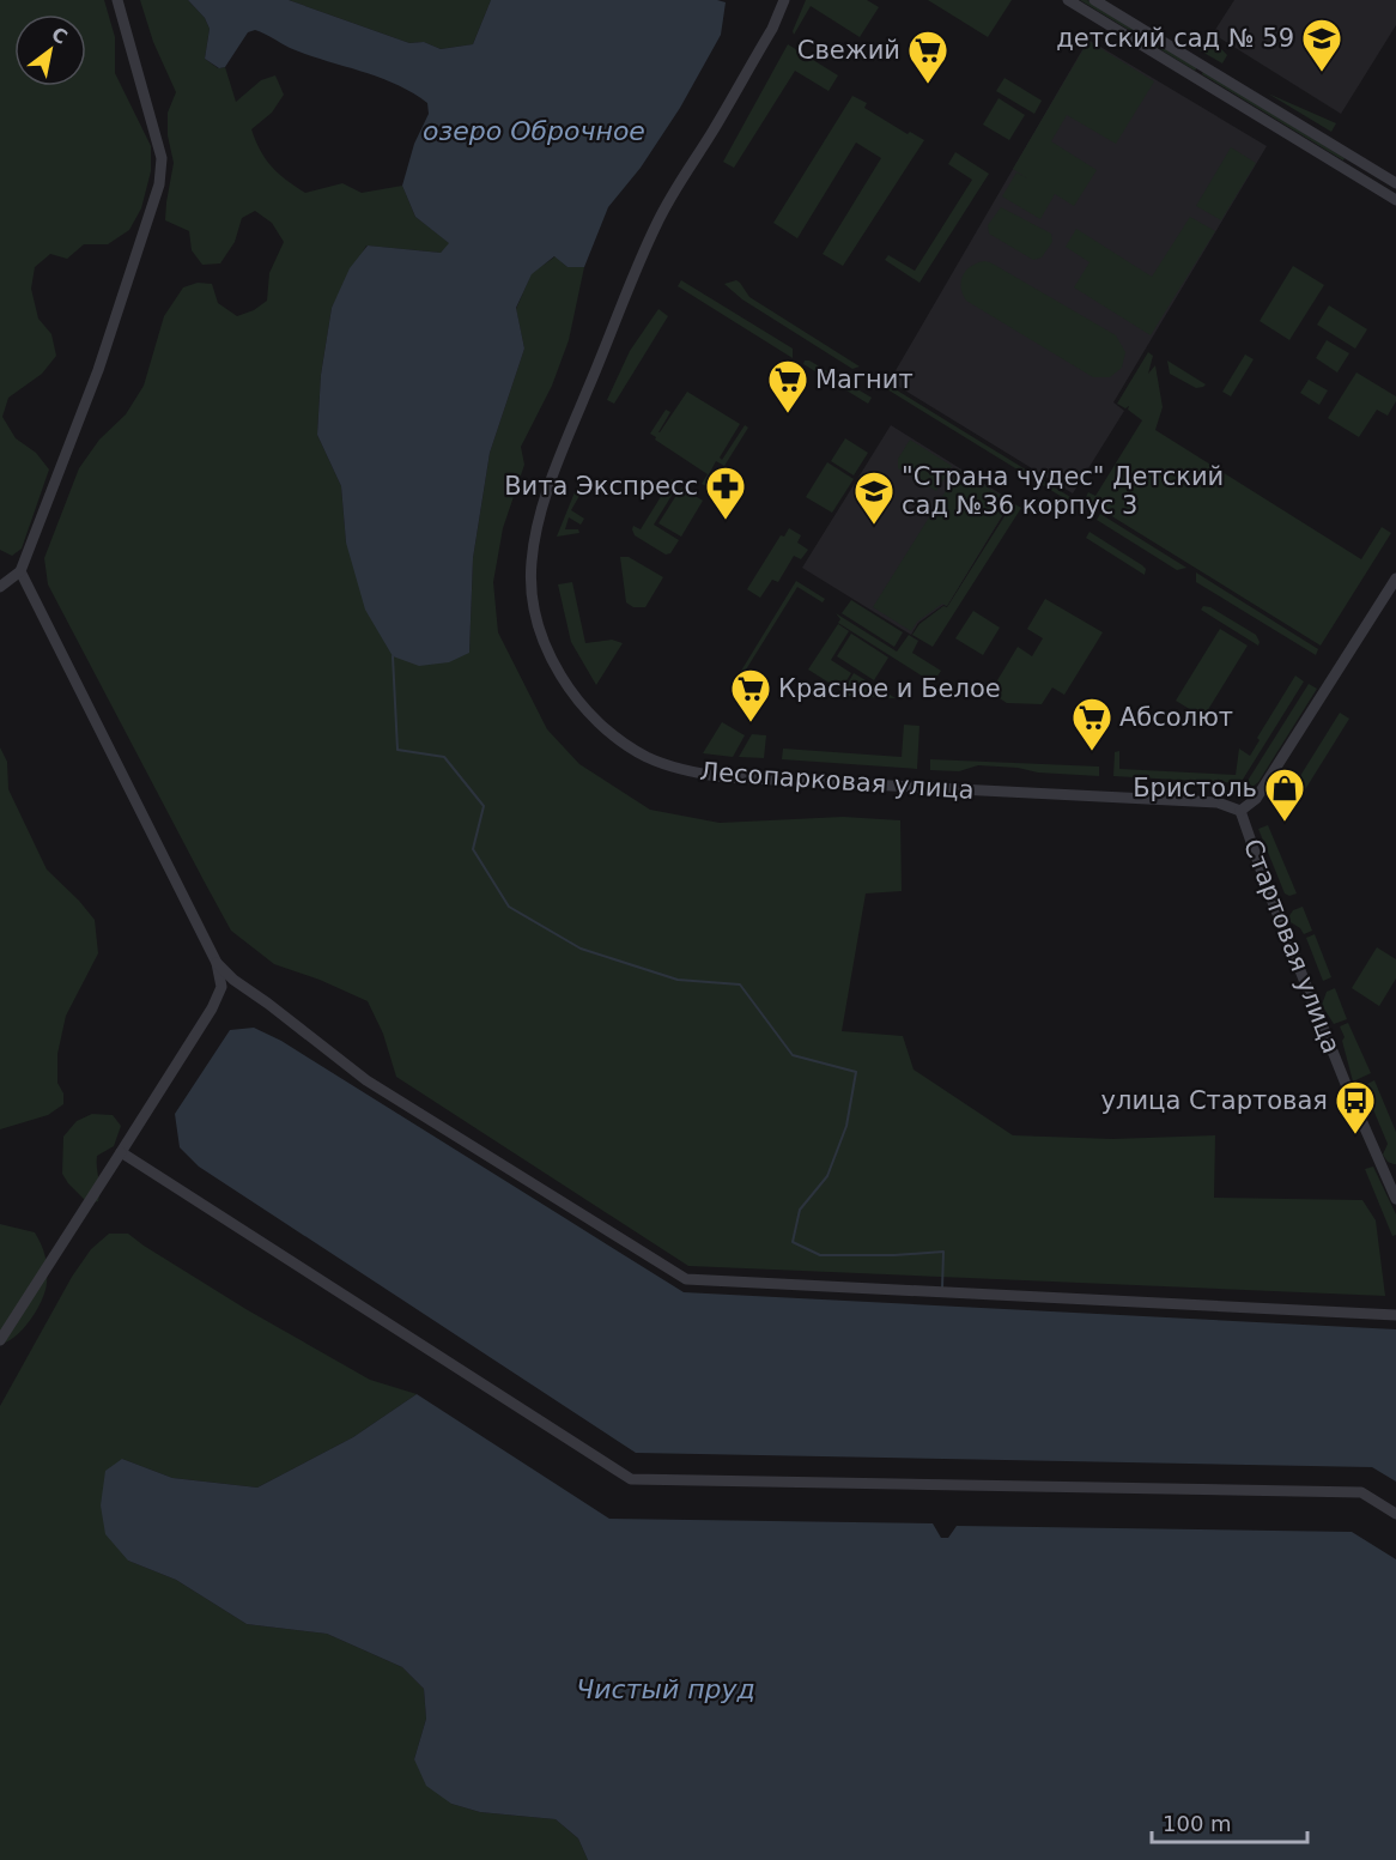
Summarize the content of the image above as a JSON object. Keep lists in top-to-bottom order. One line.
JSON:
{"streets":{"street":["Лесопарковая улица","Стартовая улица"]},"crossings":[["Лесопарковая улица","Стартовая улица"]],"water":["озеро Оброчное","Чистый пруд"],"places":{"school or university":["детский сад № 59","\"Страна чудес\" Детский сад №36 корпус 3"],"supermarket":["Свежий","Магнит","Красное и Белое","Абсолют"],"pharmacy":["Вита Экспресс"],"shop":["Бристоль"],"bus stop":["улица Стартовая"]},"scale_bar":"100 m","north":"top right"}
